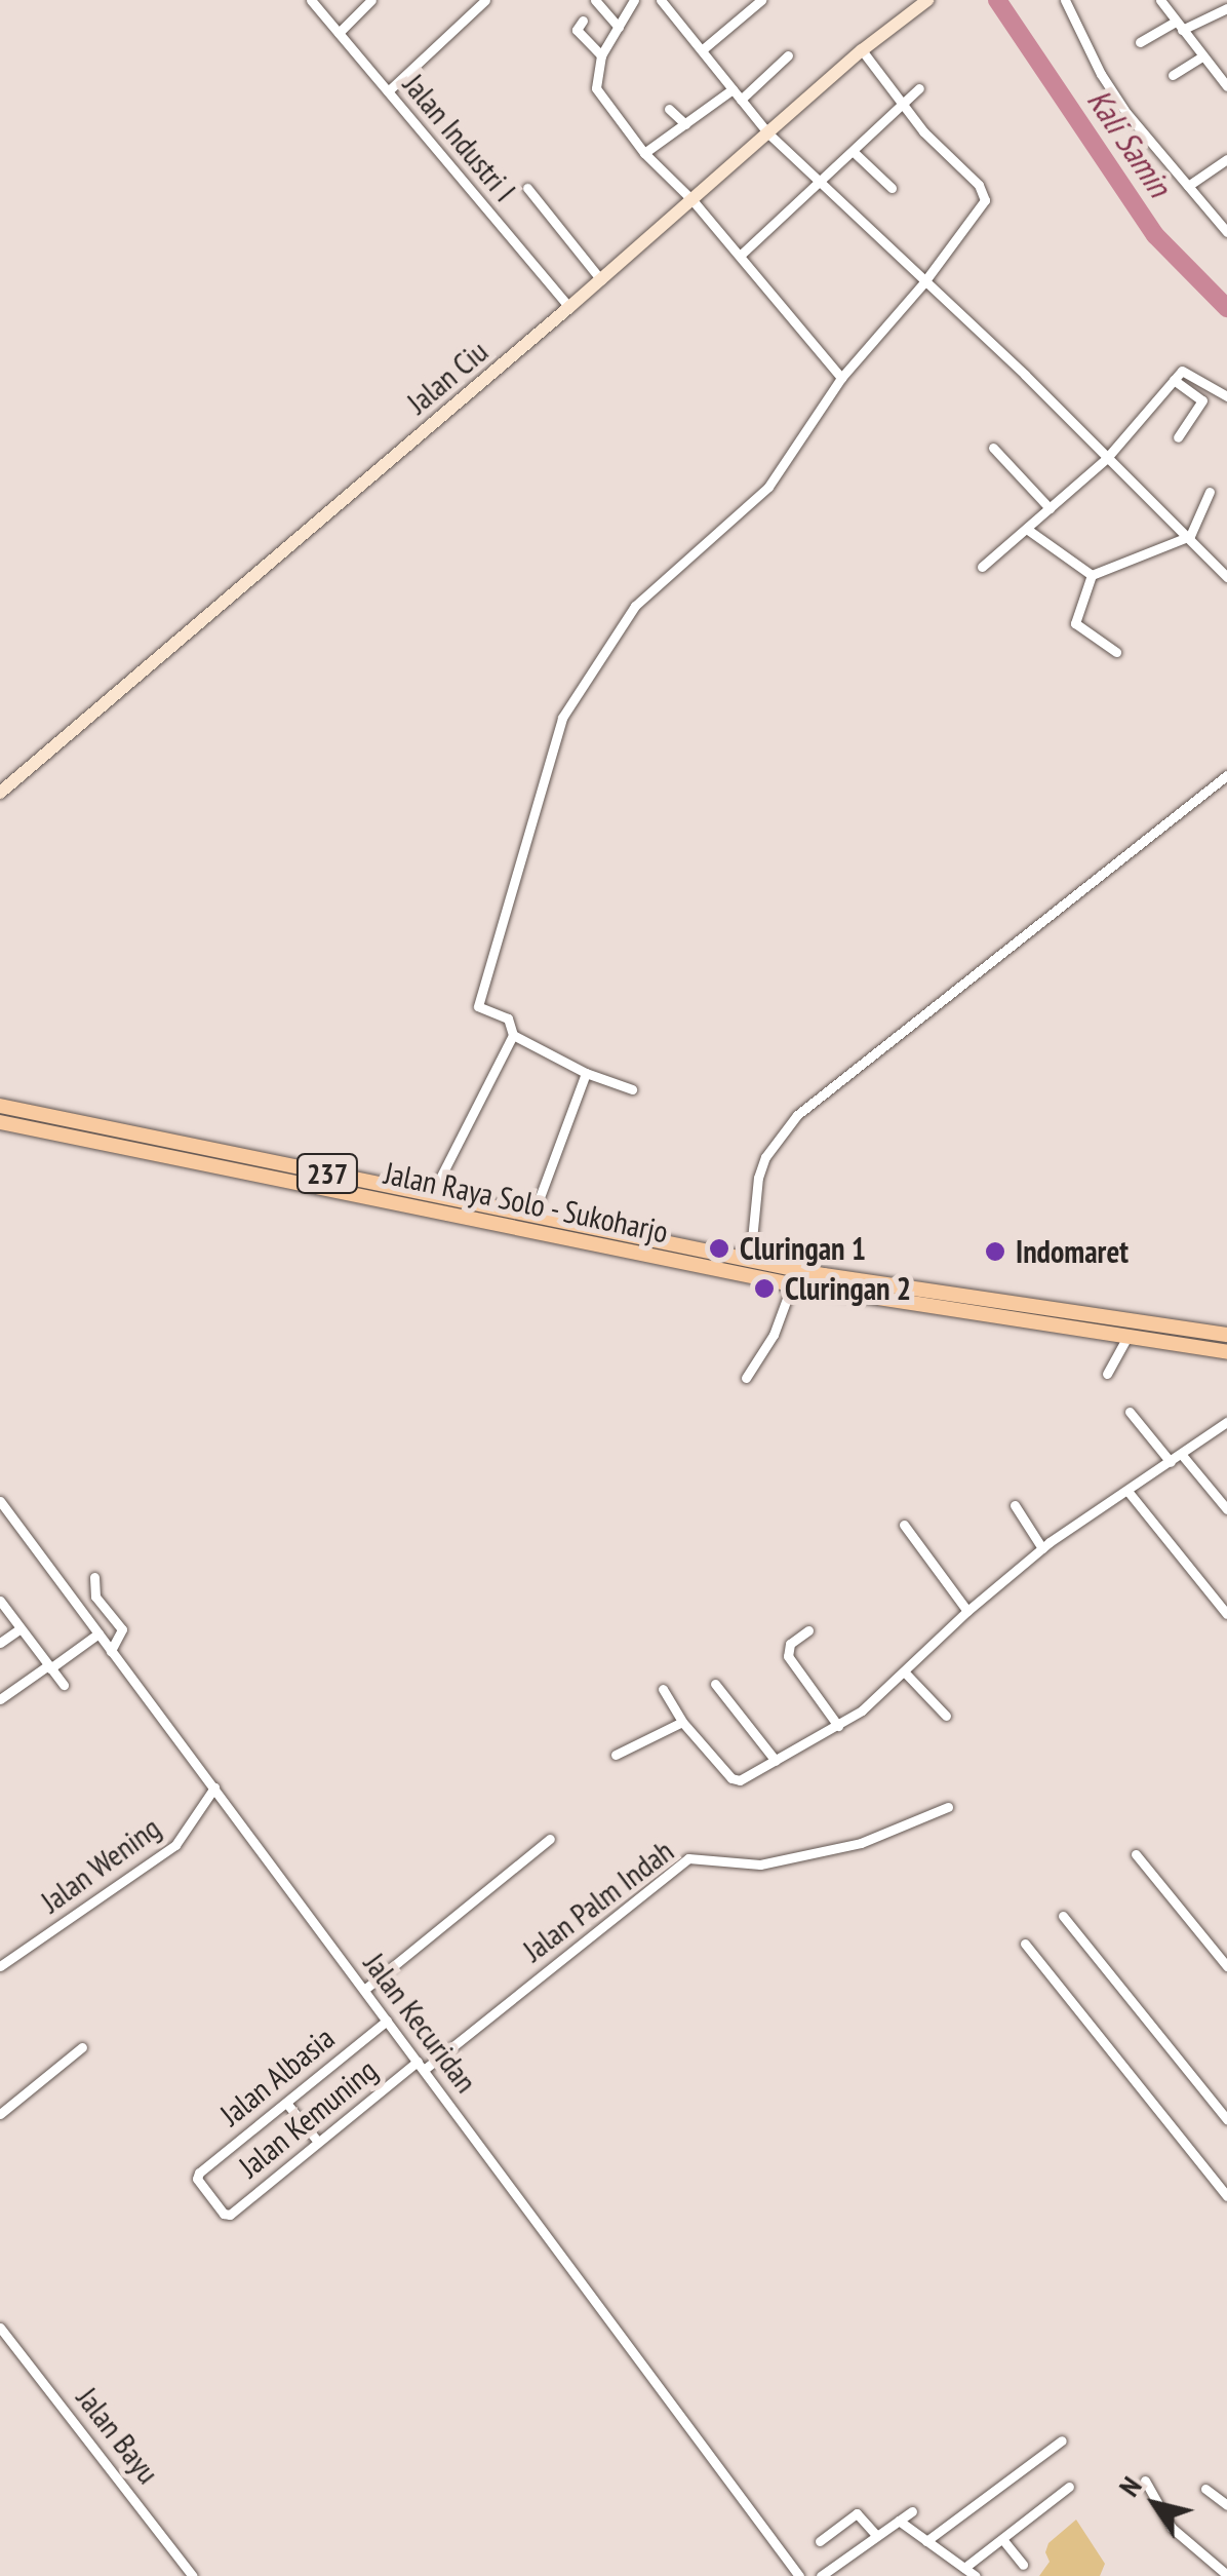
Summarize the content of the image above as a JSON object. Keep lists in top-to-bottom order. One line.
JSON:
{"streets":{"main road":["237","Jalan Raya Solo - Sukoharjo"],"street":["Jalan Industri I","Jalan Ciu","Jalan Wening","Jalan Palm Indah","Jalan Kecuridan","Jalan Albasia","Jalan Kemuning","Jalan Bayu"]},"crossings":[["Jalan Industri I","Jalan Ciu"],["Jalan Wening","Jalan Kecuridan"],["Jalan Palm Indah","Jalan Kecuridan"],["Jalan Palm Indah","Jalan Kemuning"],["Jalan Kecuridan","Jalan Albasia"],["Jalan Kecuridan","Jalan Kemuning"],["Jalan Albasia","Jalan Kemuning"]],"water":["Kali Samin"],"places":["Cluringan 1","Indomaret","Cluringan 2"],"north":"top left"}
